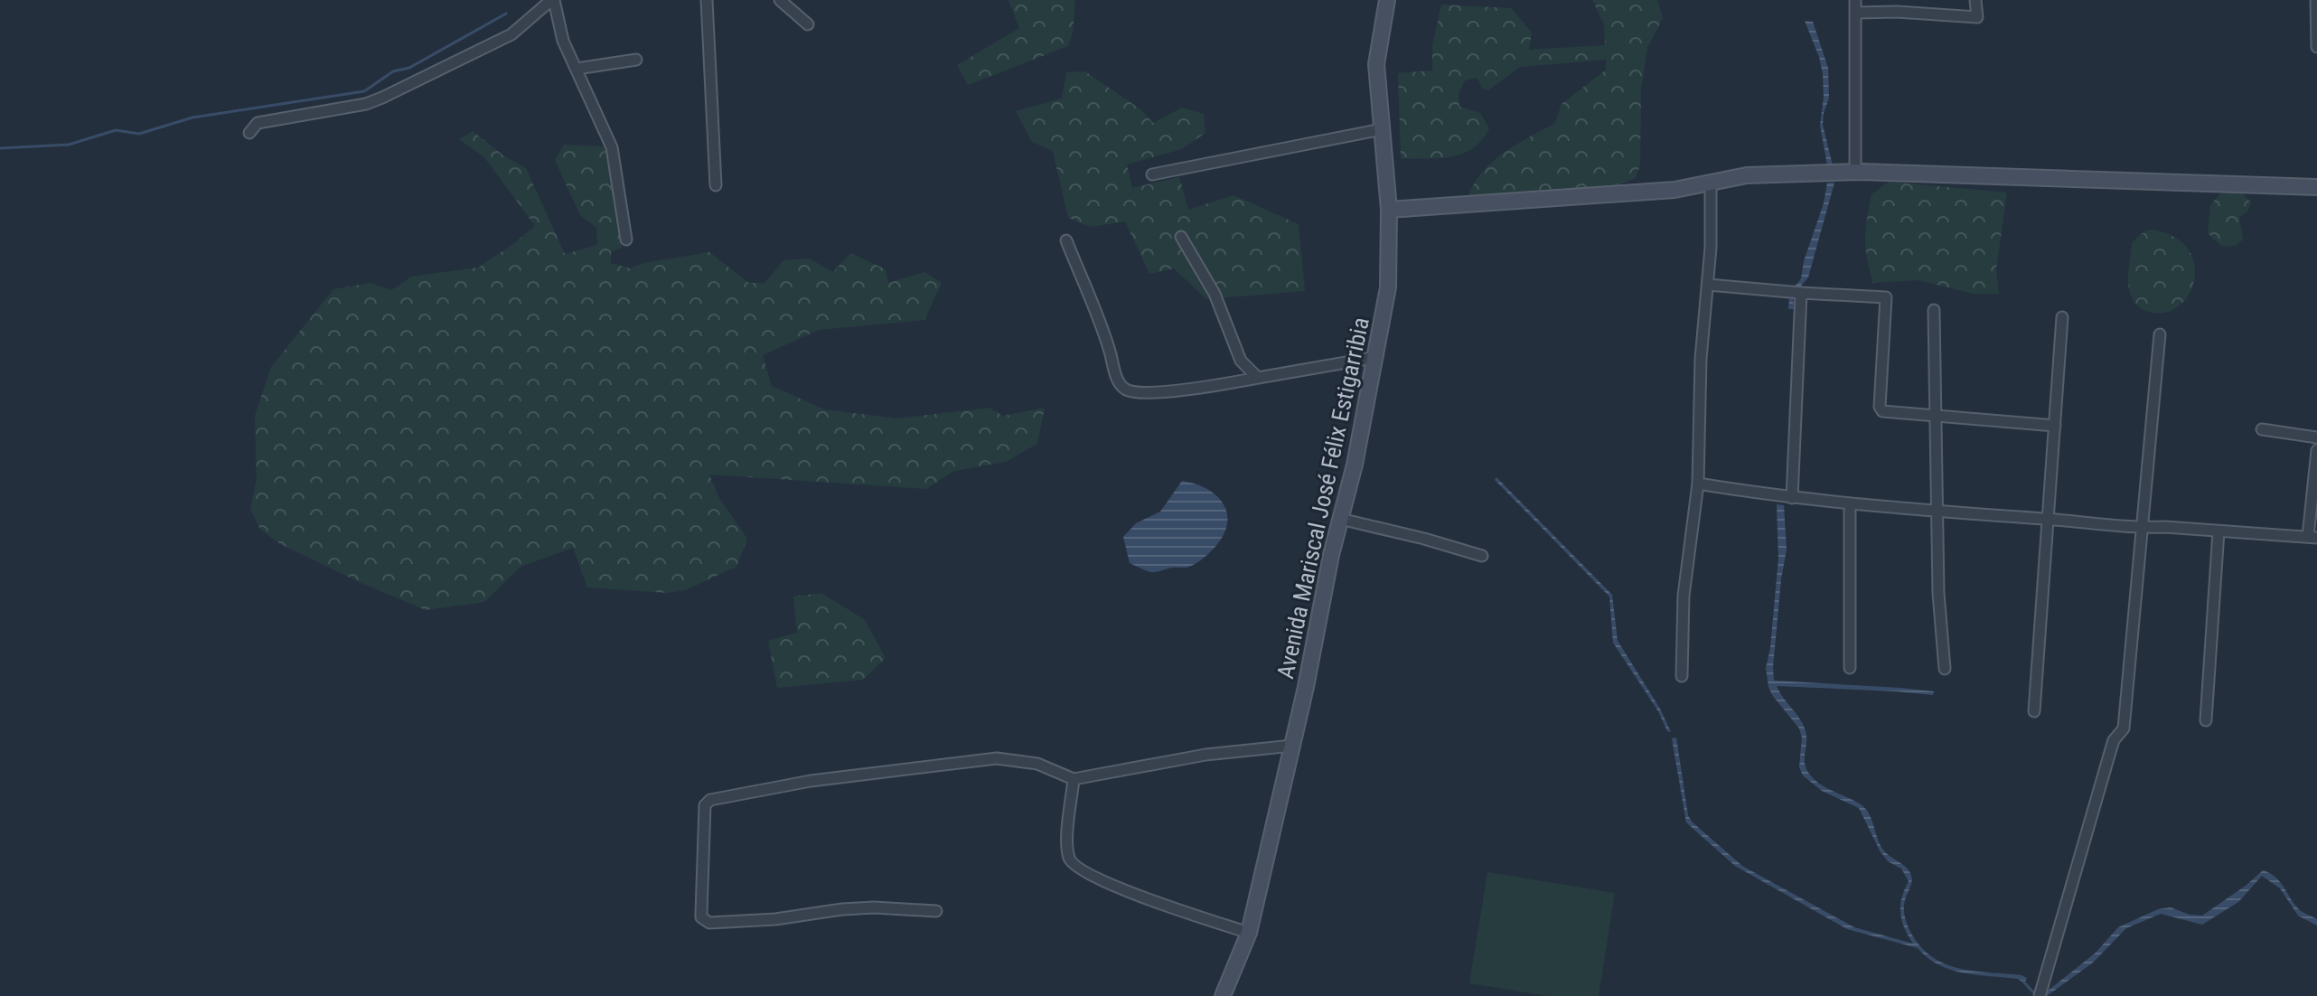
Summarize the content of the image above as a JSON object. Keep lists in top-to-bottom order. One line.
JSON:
{"streets":{"main road":["Avenida Mariscal José Félix Estigarribia"]}}
